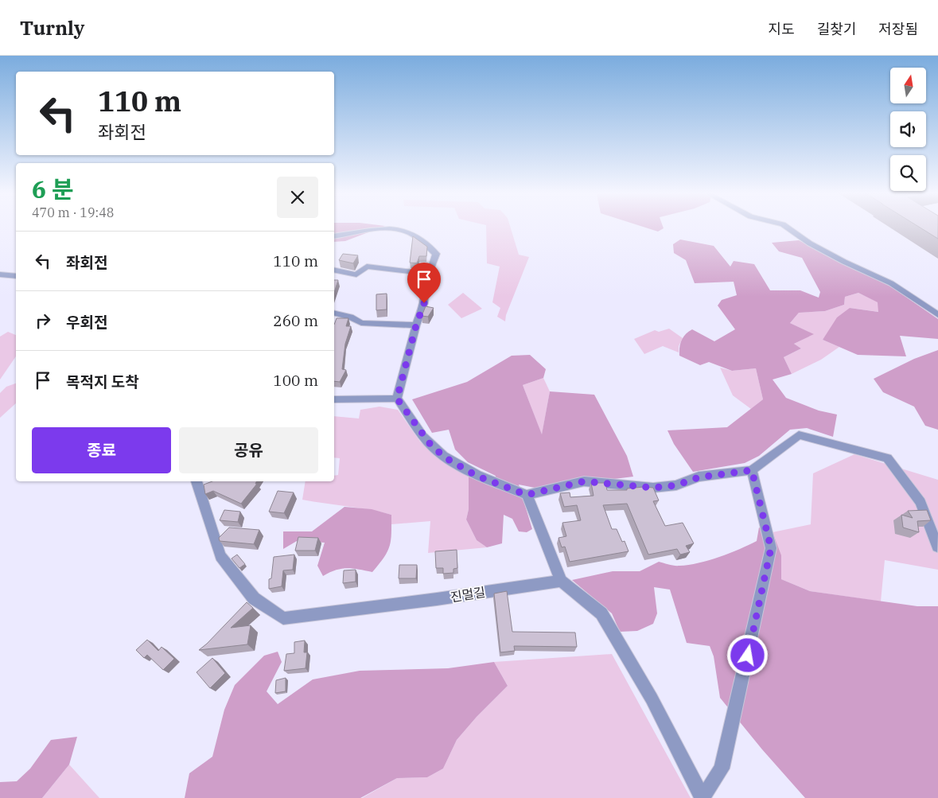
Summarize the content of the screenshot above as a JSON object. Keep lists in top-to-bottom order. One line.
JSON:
{"streets":{"street":["진멀길"]},"north":"top","page":{"header":"Turnly","nav":["지도","길찾기","저장됨"],"turn":["110 m","좌회전"],"heading":["6 분","470 m · 19:48"],"list":[{"name":"좌회전","value":"110 m"},{"name":"우회전","value":"260 m"},{"name":"목적지 도착","value":"100 m"}],"buttons":["종료","공유"]}}
